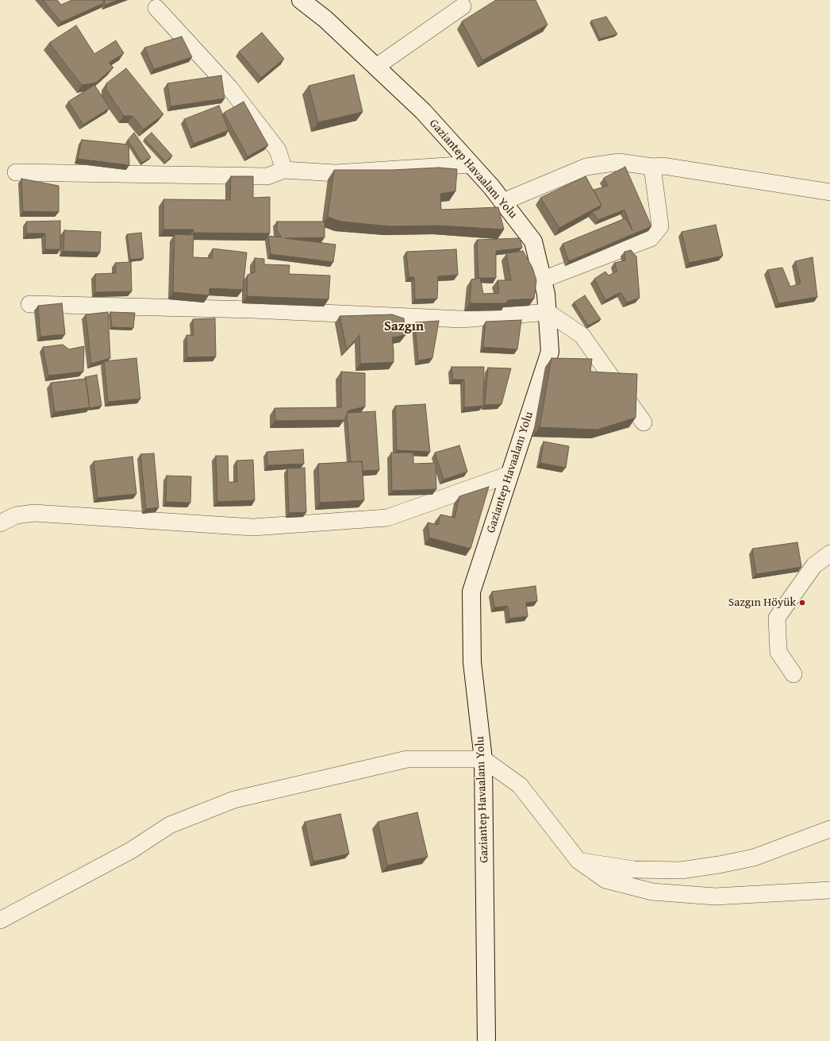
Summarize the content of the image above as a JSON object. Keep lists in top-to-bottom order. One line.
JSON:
{"streets":{"main road":["Gaziantep Havaalanı Yolu"]},"districts":["Sazgın"],"places":["Sazgın Höyük"]}
